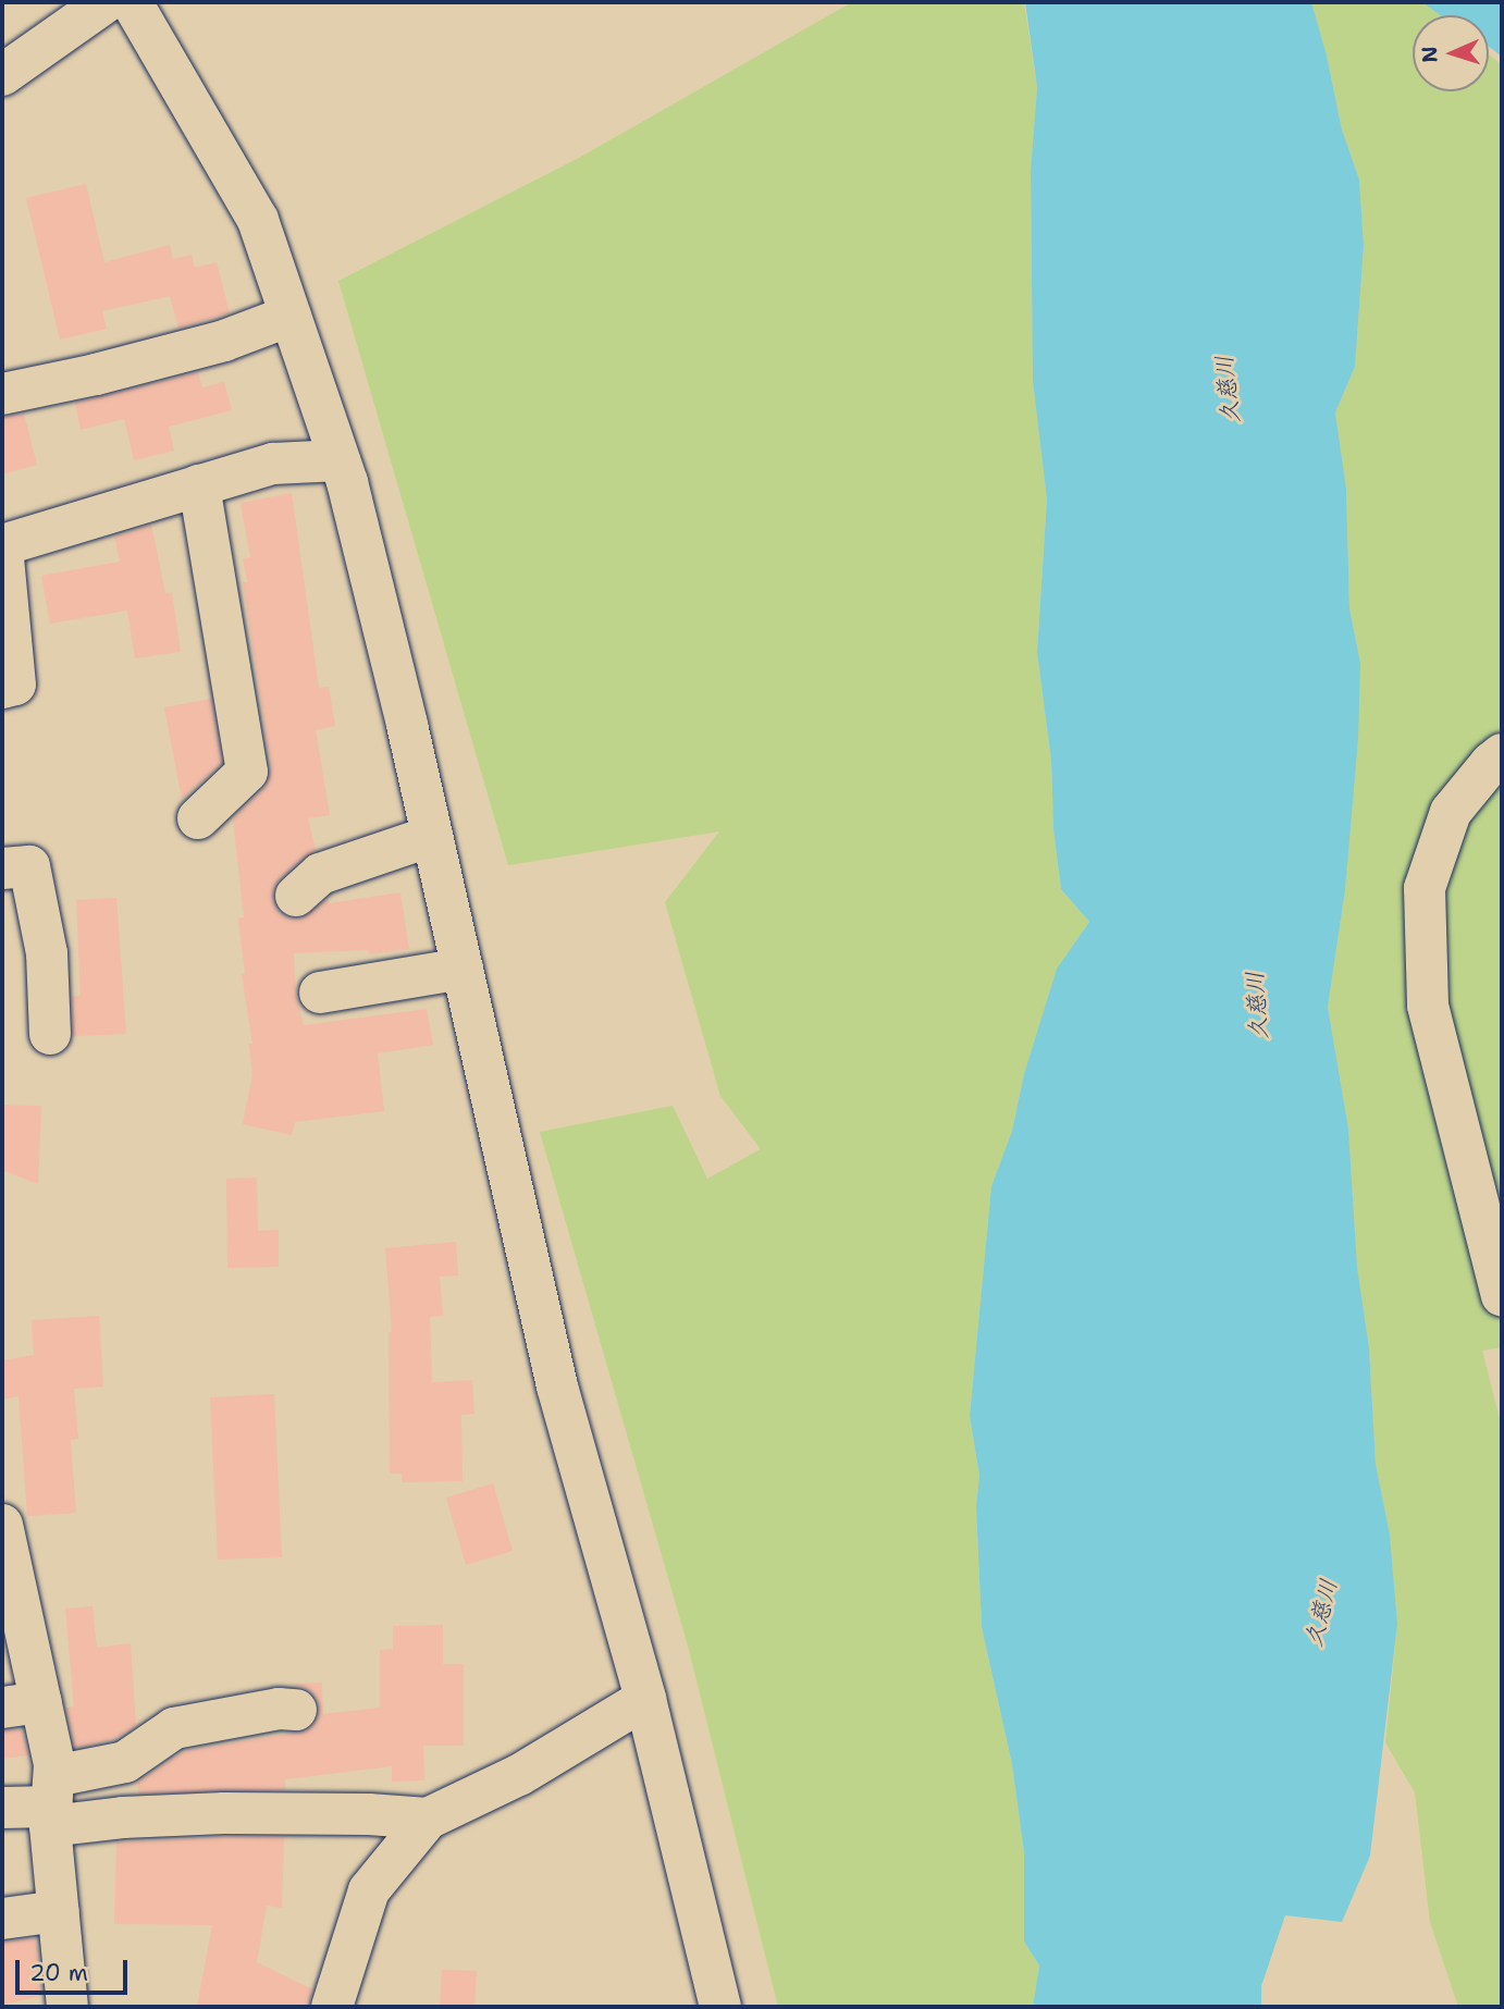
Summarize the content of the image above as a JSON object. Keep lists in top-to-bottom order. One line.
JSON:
{"water":["久慈川"],"scale_bar":"20 m","north":"left"}
